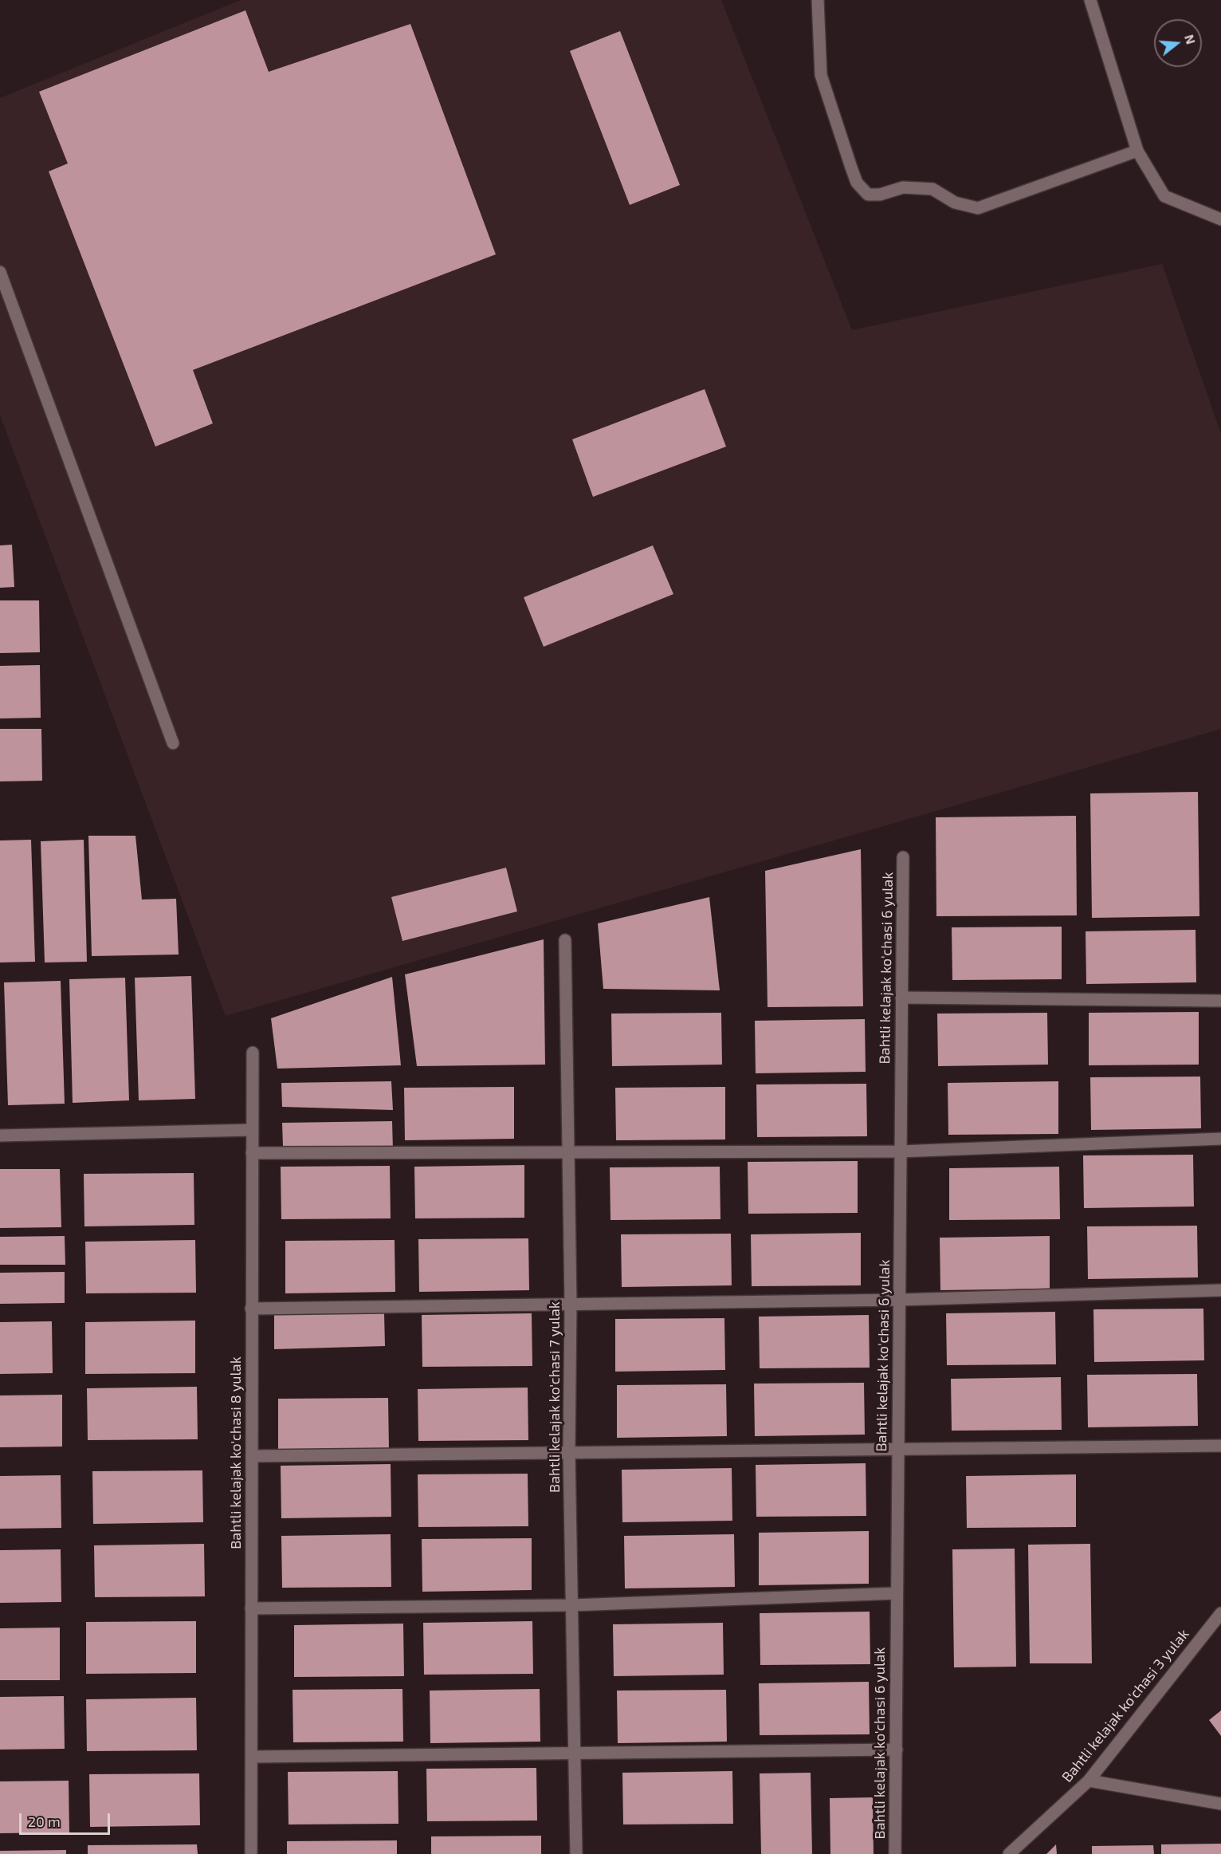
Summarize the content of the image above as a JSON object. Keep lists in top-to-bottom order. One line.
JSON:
{"streets":{"street":["Bahtli kelajak ko'chasi 6 yulak","Bahtli kelajak ko'chasi 7 yulak","Bahtli kelajak ko'chasi 8 yulak","Bahtli kelajak ko'chasi 3 yulak"]},"scale_bar":"20 m","north":"right"}
